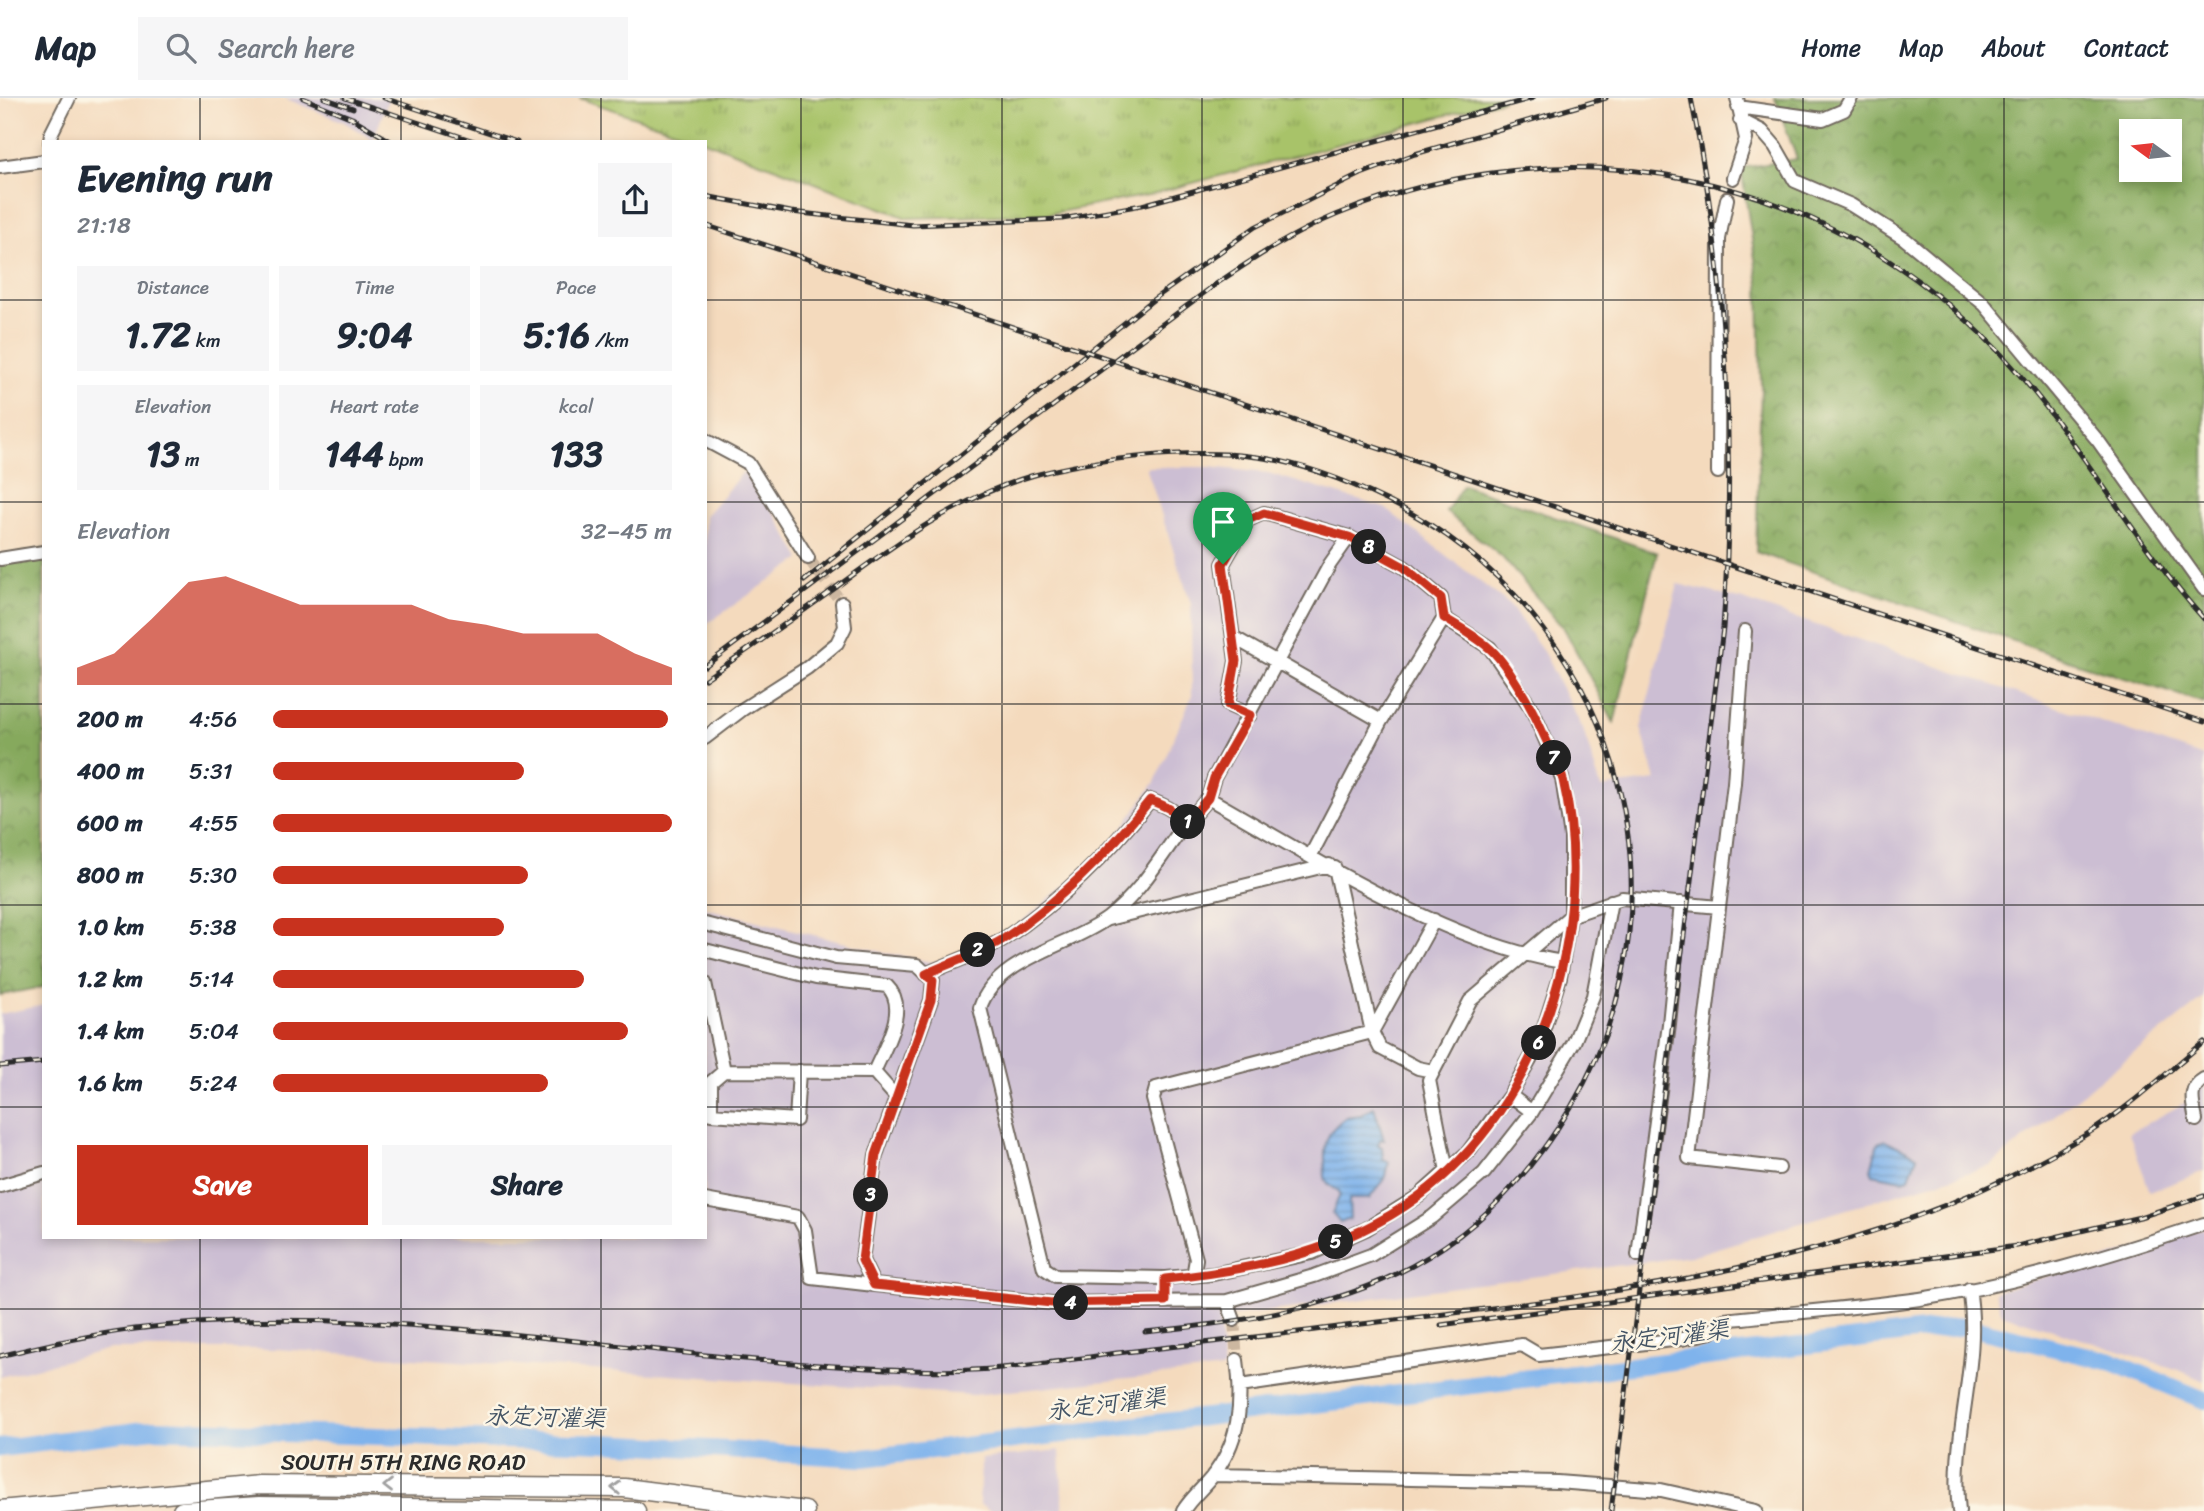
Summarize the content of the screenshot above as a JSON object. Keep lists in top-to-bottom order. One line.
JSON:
{"streets":{"highway":["SOUTH 5TH RING ROAD"]},"water":["永定河灌渠"],"north":"left","page":{"header":"Map","search":"Search here","nav":["Home","Map","About","Contact"],"heading":["Evening run","21:18"],"stats":[["Distance","1.72 km"],["Time","9:04"],["Pace","5:16 /km"],["Elevation","13 m"],["Heart rate","144 bpm"],["kcal","133"]],"chart":["Elevation","32–45 m"],"pins":["8","7","1","2","6","3","5","4"],"list":[{"name":"200 m","note":"4:56"},{"name":"400 m","note":"5:31"},{"name":"600 m","note":"4:55"},{"name":"800 m","note":"5:30"},{"name":"1.0 km","note":"5:38"},{"name":"1.2 km","note":"5:14"},{"name":"1.4 km","note":"5:04"},{"name":"1.6 km","note":"5:24"}],"buttons":["Save","Share"]}}
